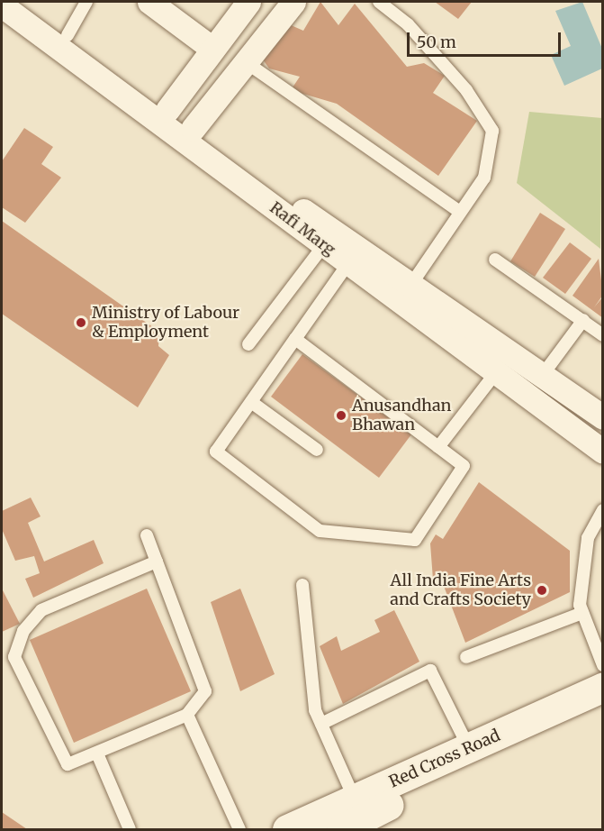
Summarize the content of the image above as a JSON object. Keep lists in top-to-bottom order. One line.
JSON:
{"streets":{"street":["Rafi Marg","Red Cross Road"]},"places":["Ministry of Labour & Employment","Anusandhan Bhawan","All India Fine Arts and Crafts Society"],"scale_bar":"50 m"}
